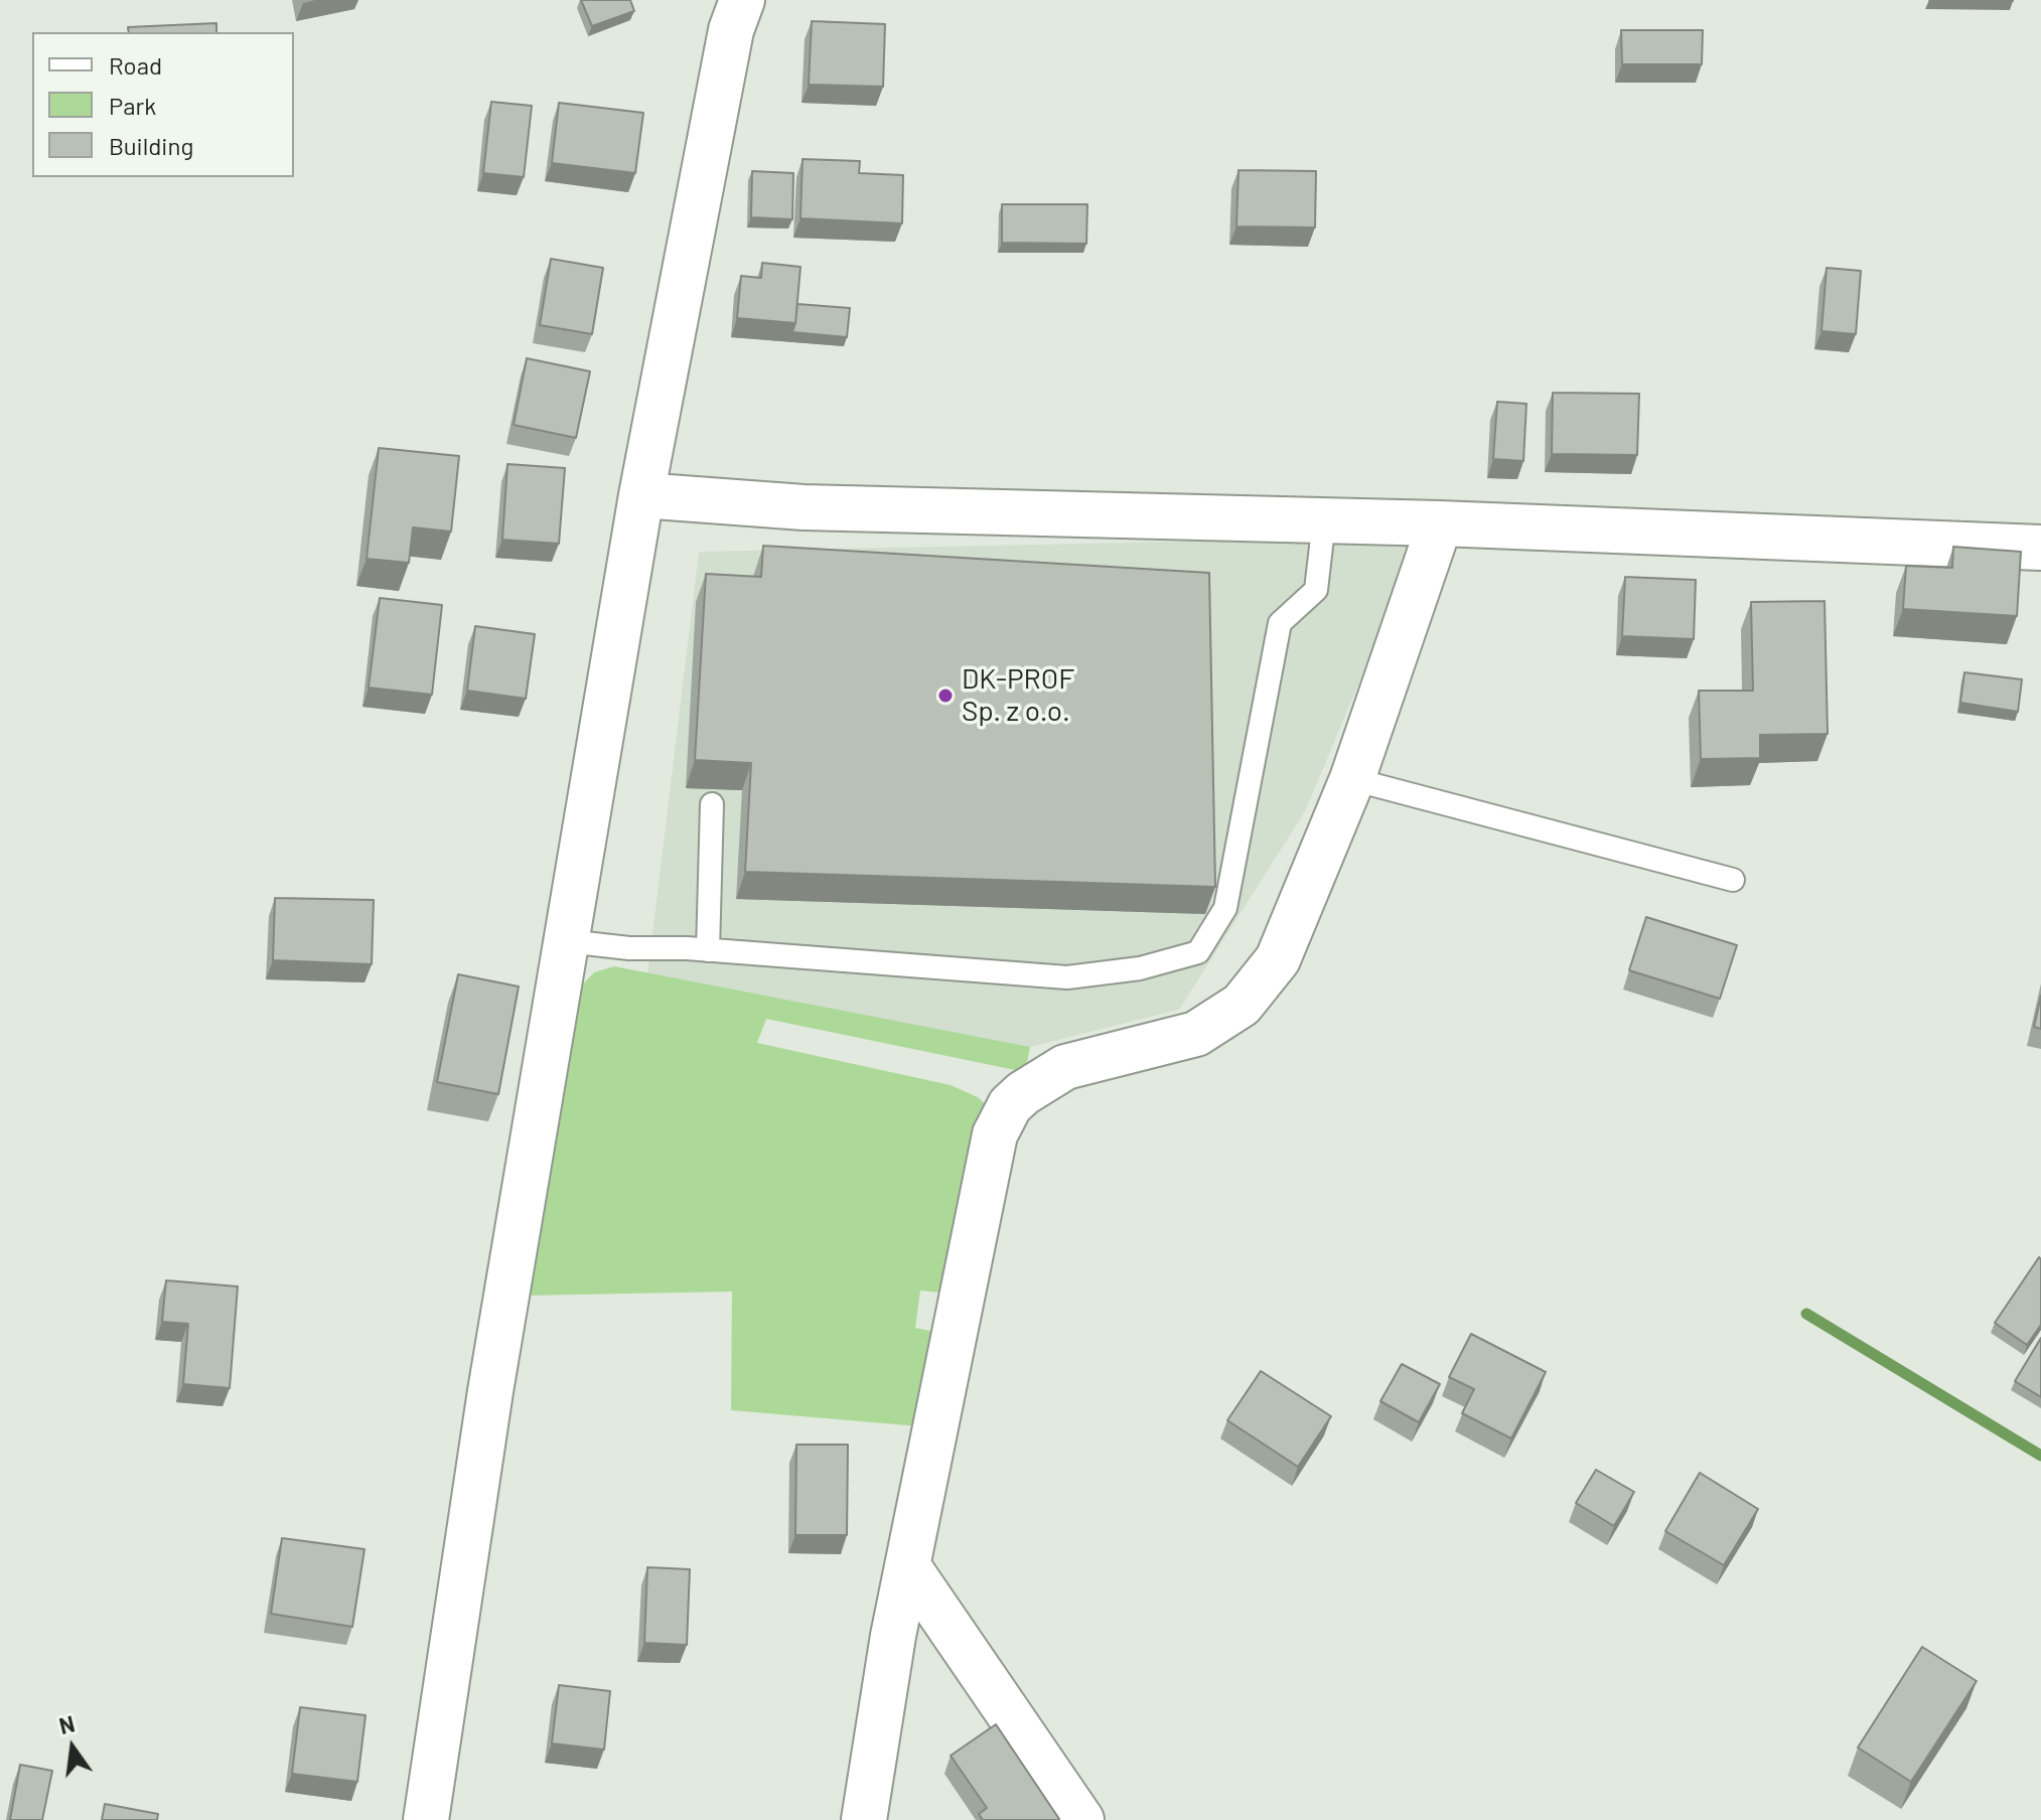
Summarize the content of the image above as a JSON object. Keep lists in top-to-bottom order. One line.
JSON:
{"places":["DK-PROF Sp. z o.o."],"legend":["Road","Park","Building"],"north":"top"}
